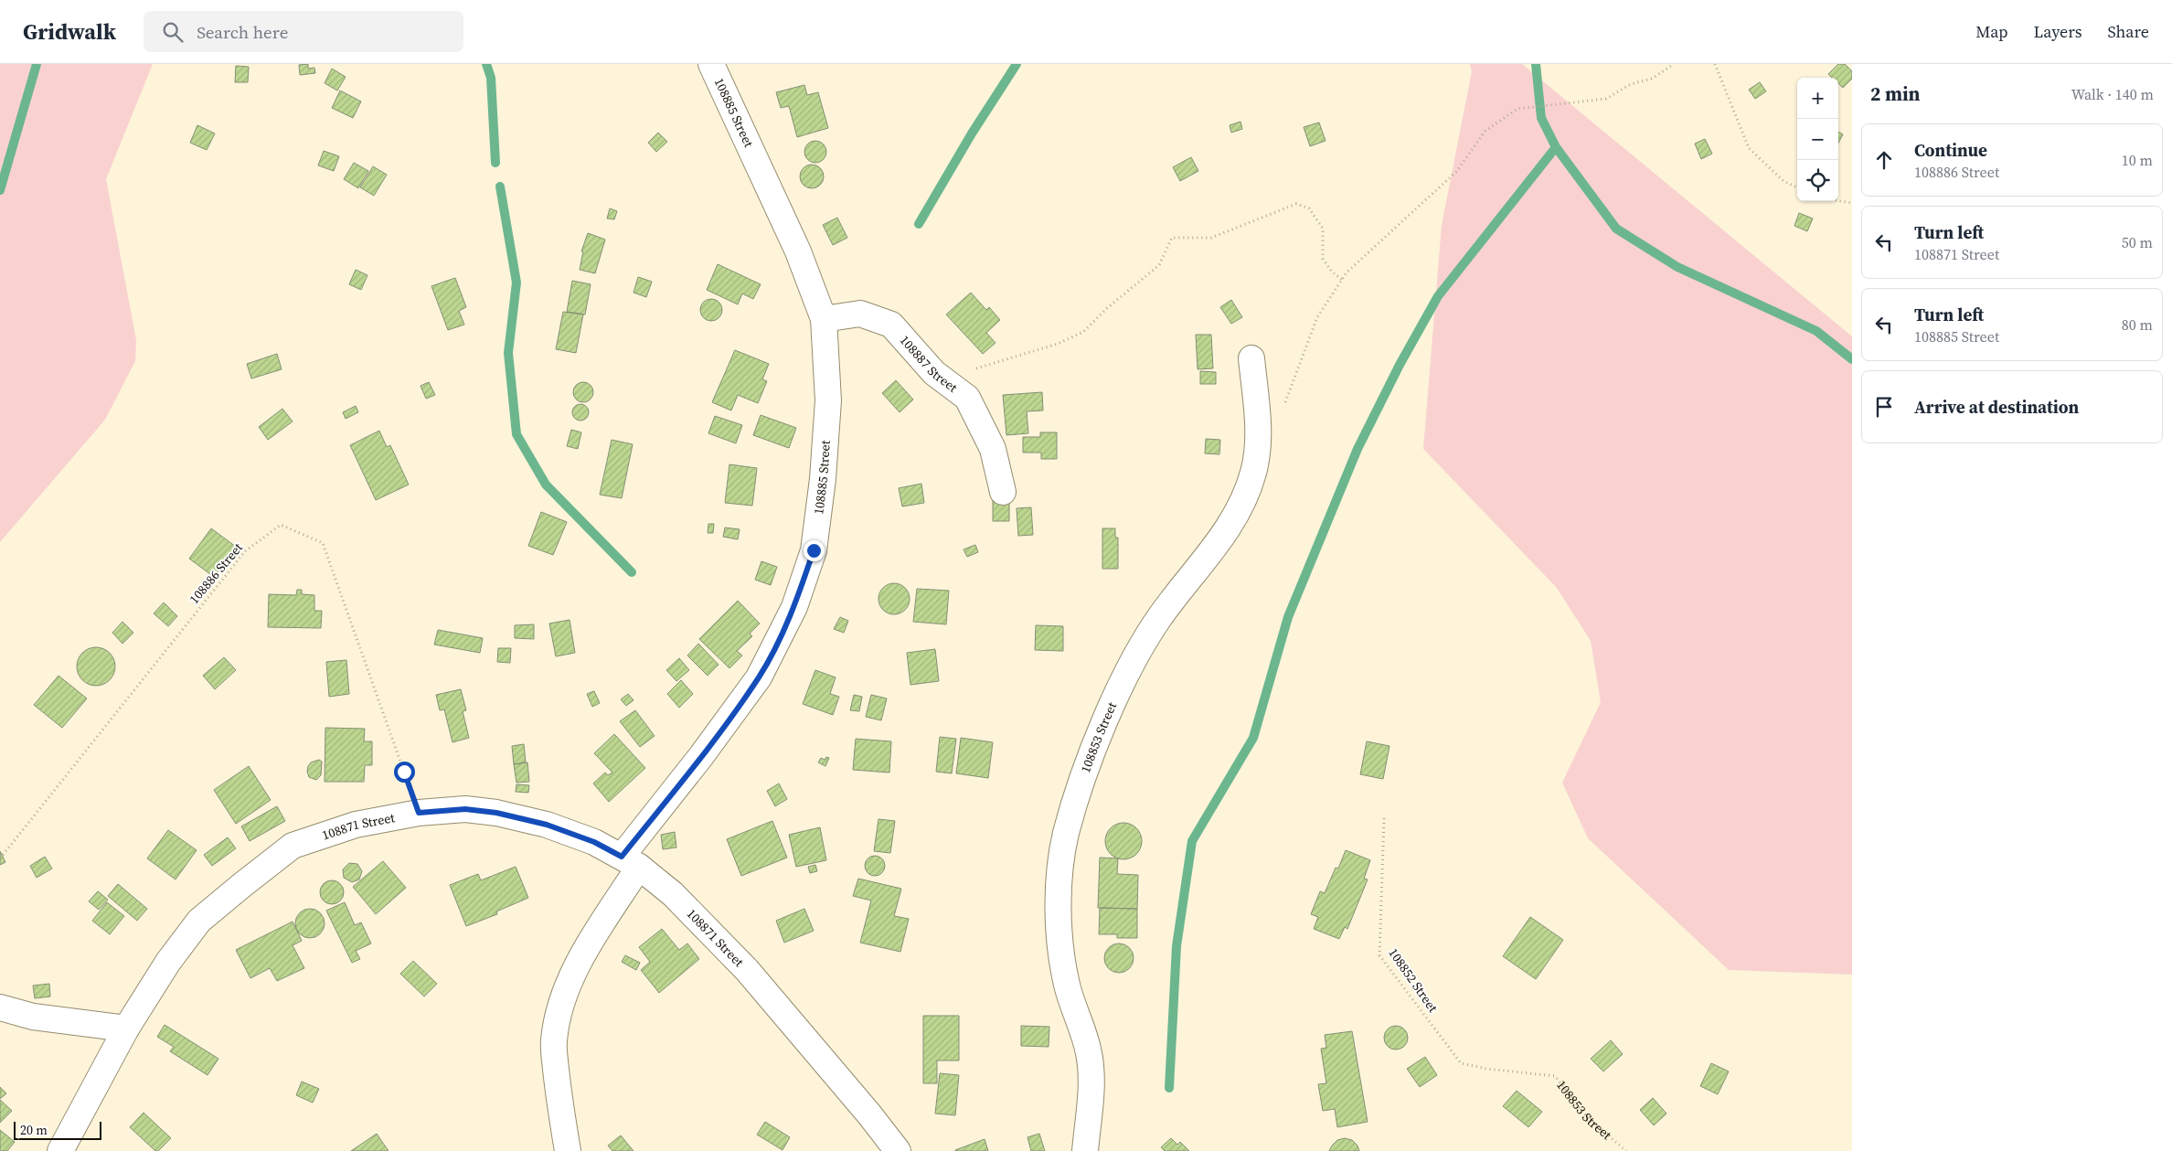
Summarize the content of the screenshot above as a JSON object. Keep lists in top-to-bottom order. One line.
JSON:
{"streets":{"street":["108885 Street","108887 Street","108853 Street","108871 Street"],"path":["108886 Street","108852 Street"]},"crossings":[["108885 Street","108887 Street"],["108885 Street","108871 Street"],["108886 Street","108871 Street"],["108853 Street","108852 Street"]],"scale_bar":"20 m","page":{"header":"Gridwalk","search":"Search here","nav":["Map","Layers","Share"],"heading":["2 min","Walk · 140 m"],"map_buttons":["+","−"],"list":[["Continue","108886 Street","10 m"],["Turn left","108871 Street","50 m"],["Turn left","108885 Street","80 m"],"Arrive at destination"],"scale":"20 m"}}
